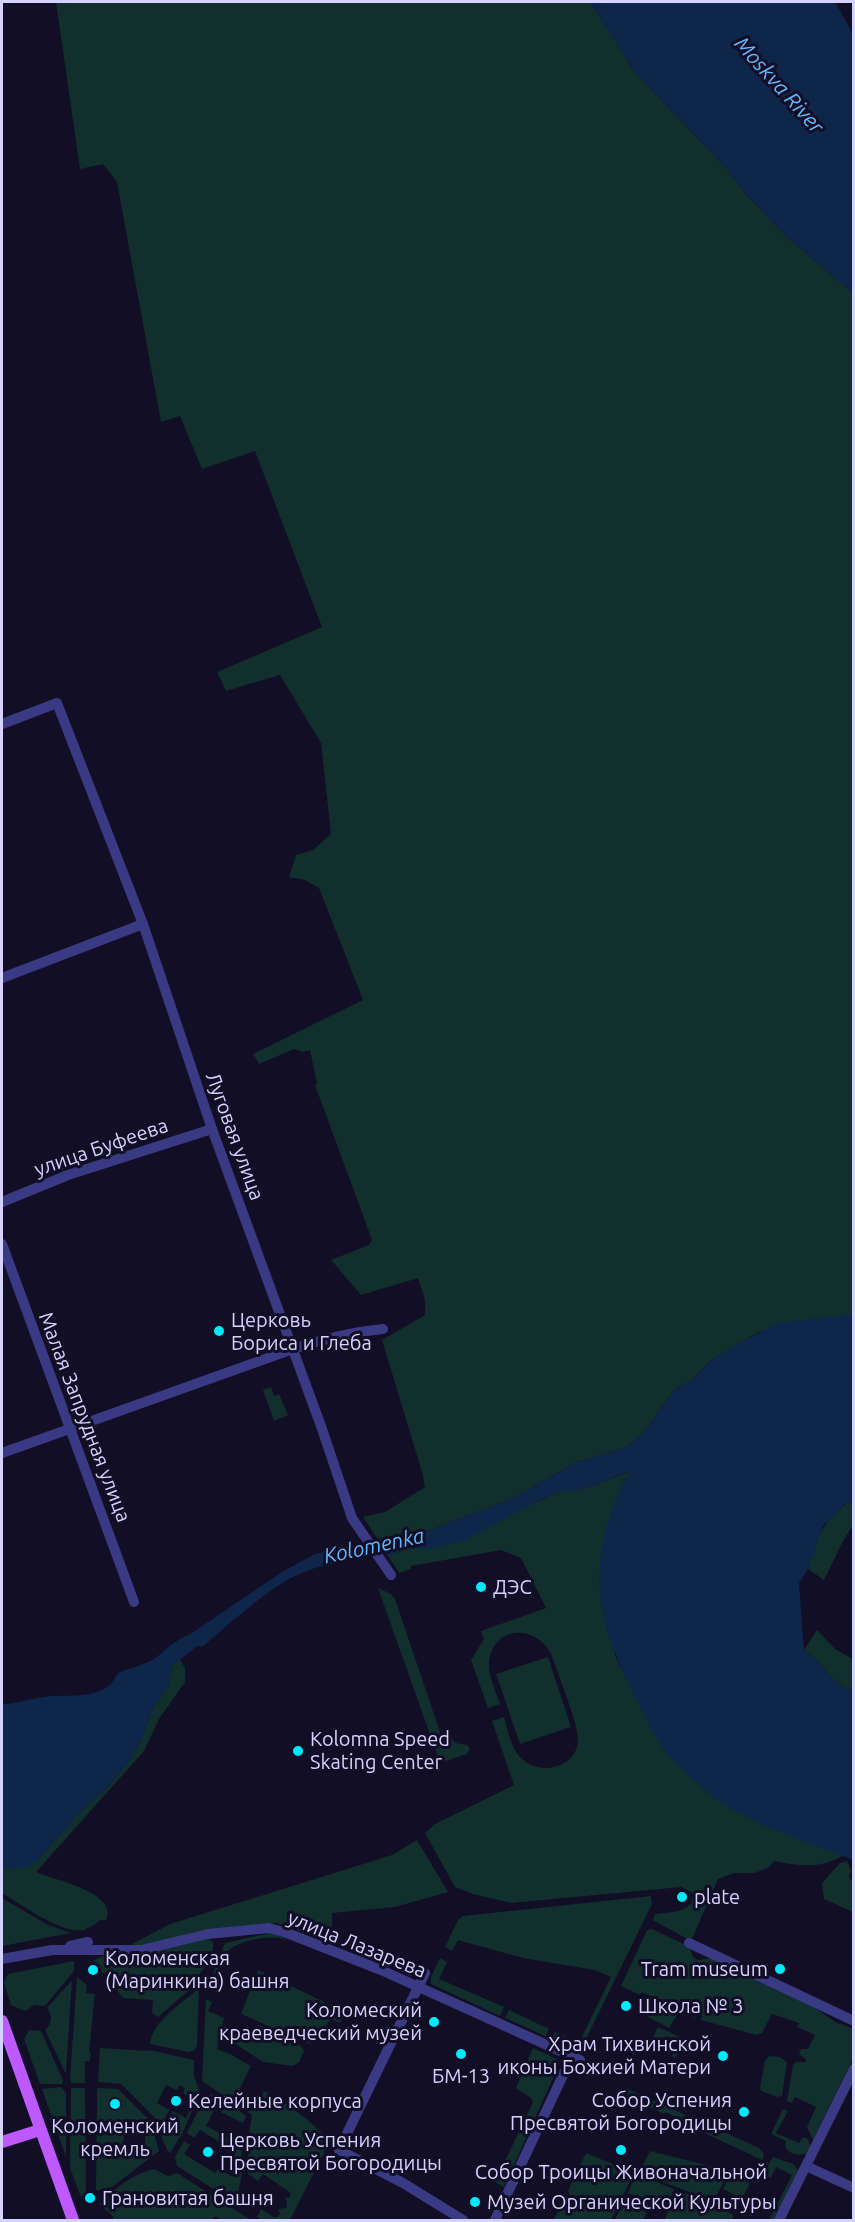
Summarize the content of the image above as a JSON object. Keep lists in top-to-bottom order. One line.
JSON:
{"streets":{"street":["Луговая улица","улица Буфеева","Малая Запрудная улица","улица Лазарева"]},"crossings":[["Луговая улица","улица Буфеева"]],"water":["Moskva River","Kolomenka"],"places":["Церковь Бориса и Глеба","ДЭС","Kolomna Speed Skating Center","plate","Tram museum","Коломенская (Маринкина) башня","Школа № 3","Коломеский краеведческий музей","БМ-13","Храм Тихвинской иконы Божией Матери","Келейные корпуса","Коломенский кремль","Собор Успения Пресвятой Богородицы","Собор Троицы Живоначальной","Церковь Успения Пресвятой Богородицы","Грановитая башня","Музей Органической Культуры"]}
